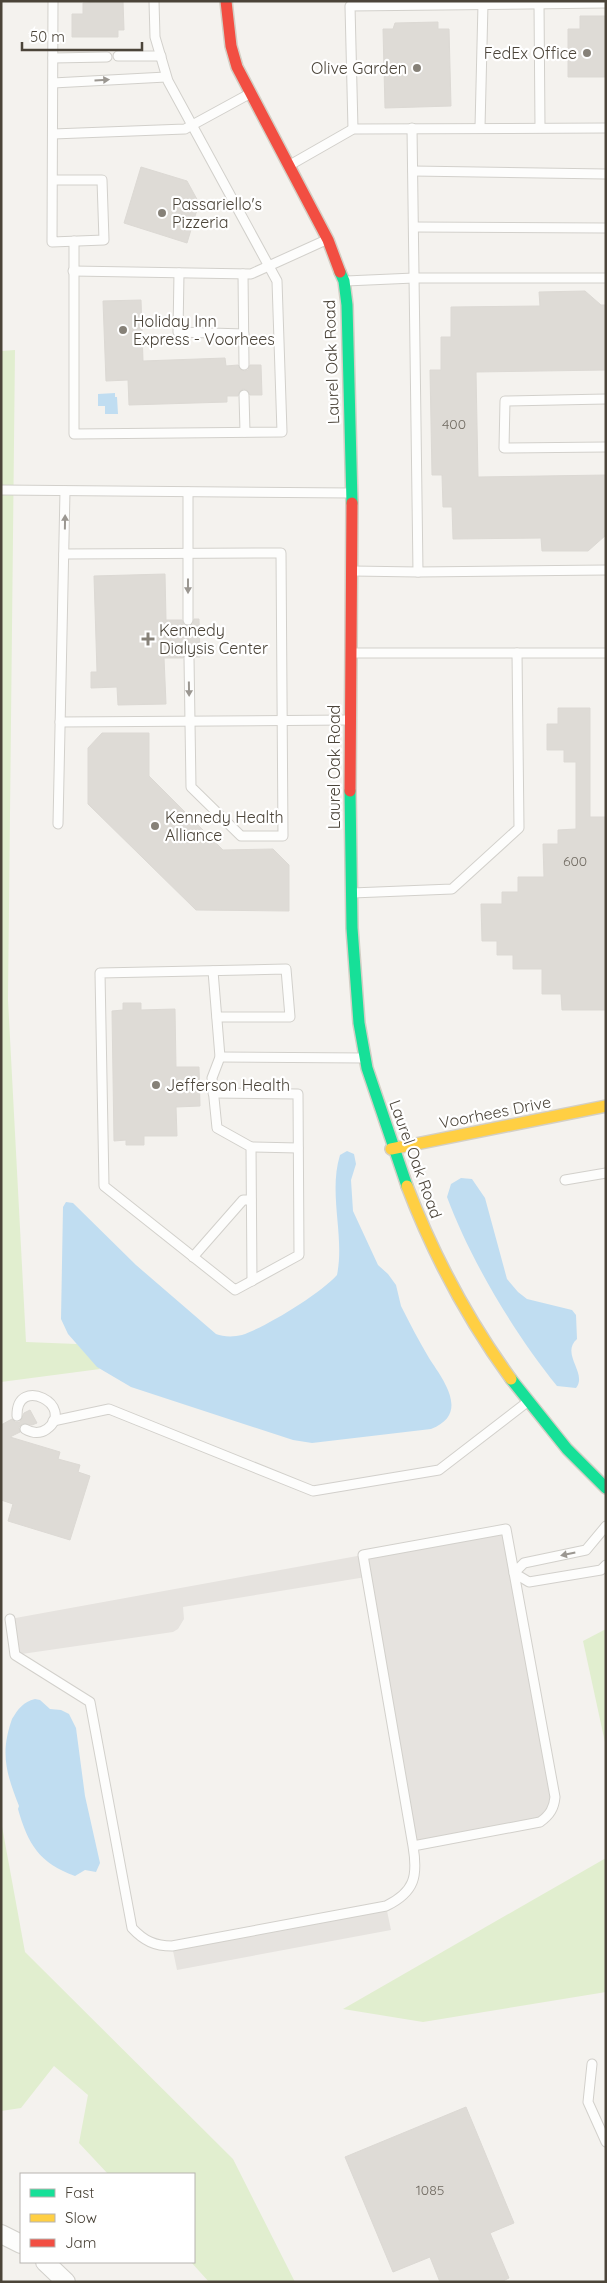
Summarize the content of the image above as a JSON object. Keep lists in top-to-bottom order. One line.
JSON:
{"streets":{"street":["Laurel Oak Road","Voorhees Drive"]},"crossings":[["Laurel Oak Road","Voorhees Drive"]],"places":{"other":["FedEx Office","Olive Garden","Passariello's Pizzeria","Holiday Inn Express - Voorhees","Kennedy Health Alliance","Jefferson Health"],"health":["Kennedy Dialysis Center"]},"house_numbers":["400","600","1085"],"legend":["Fast","Slow","Jam"],"scale_bar":"50 m"}
